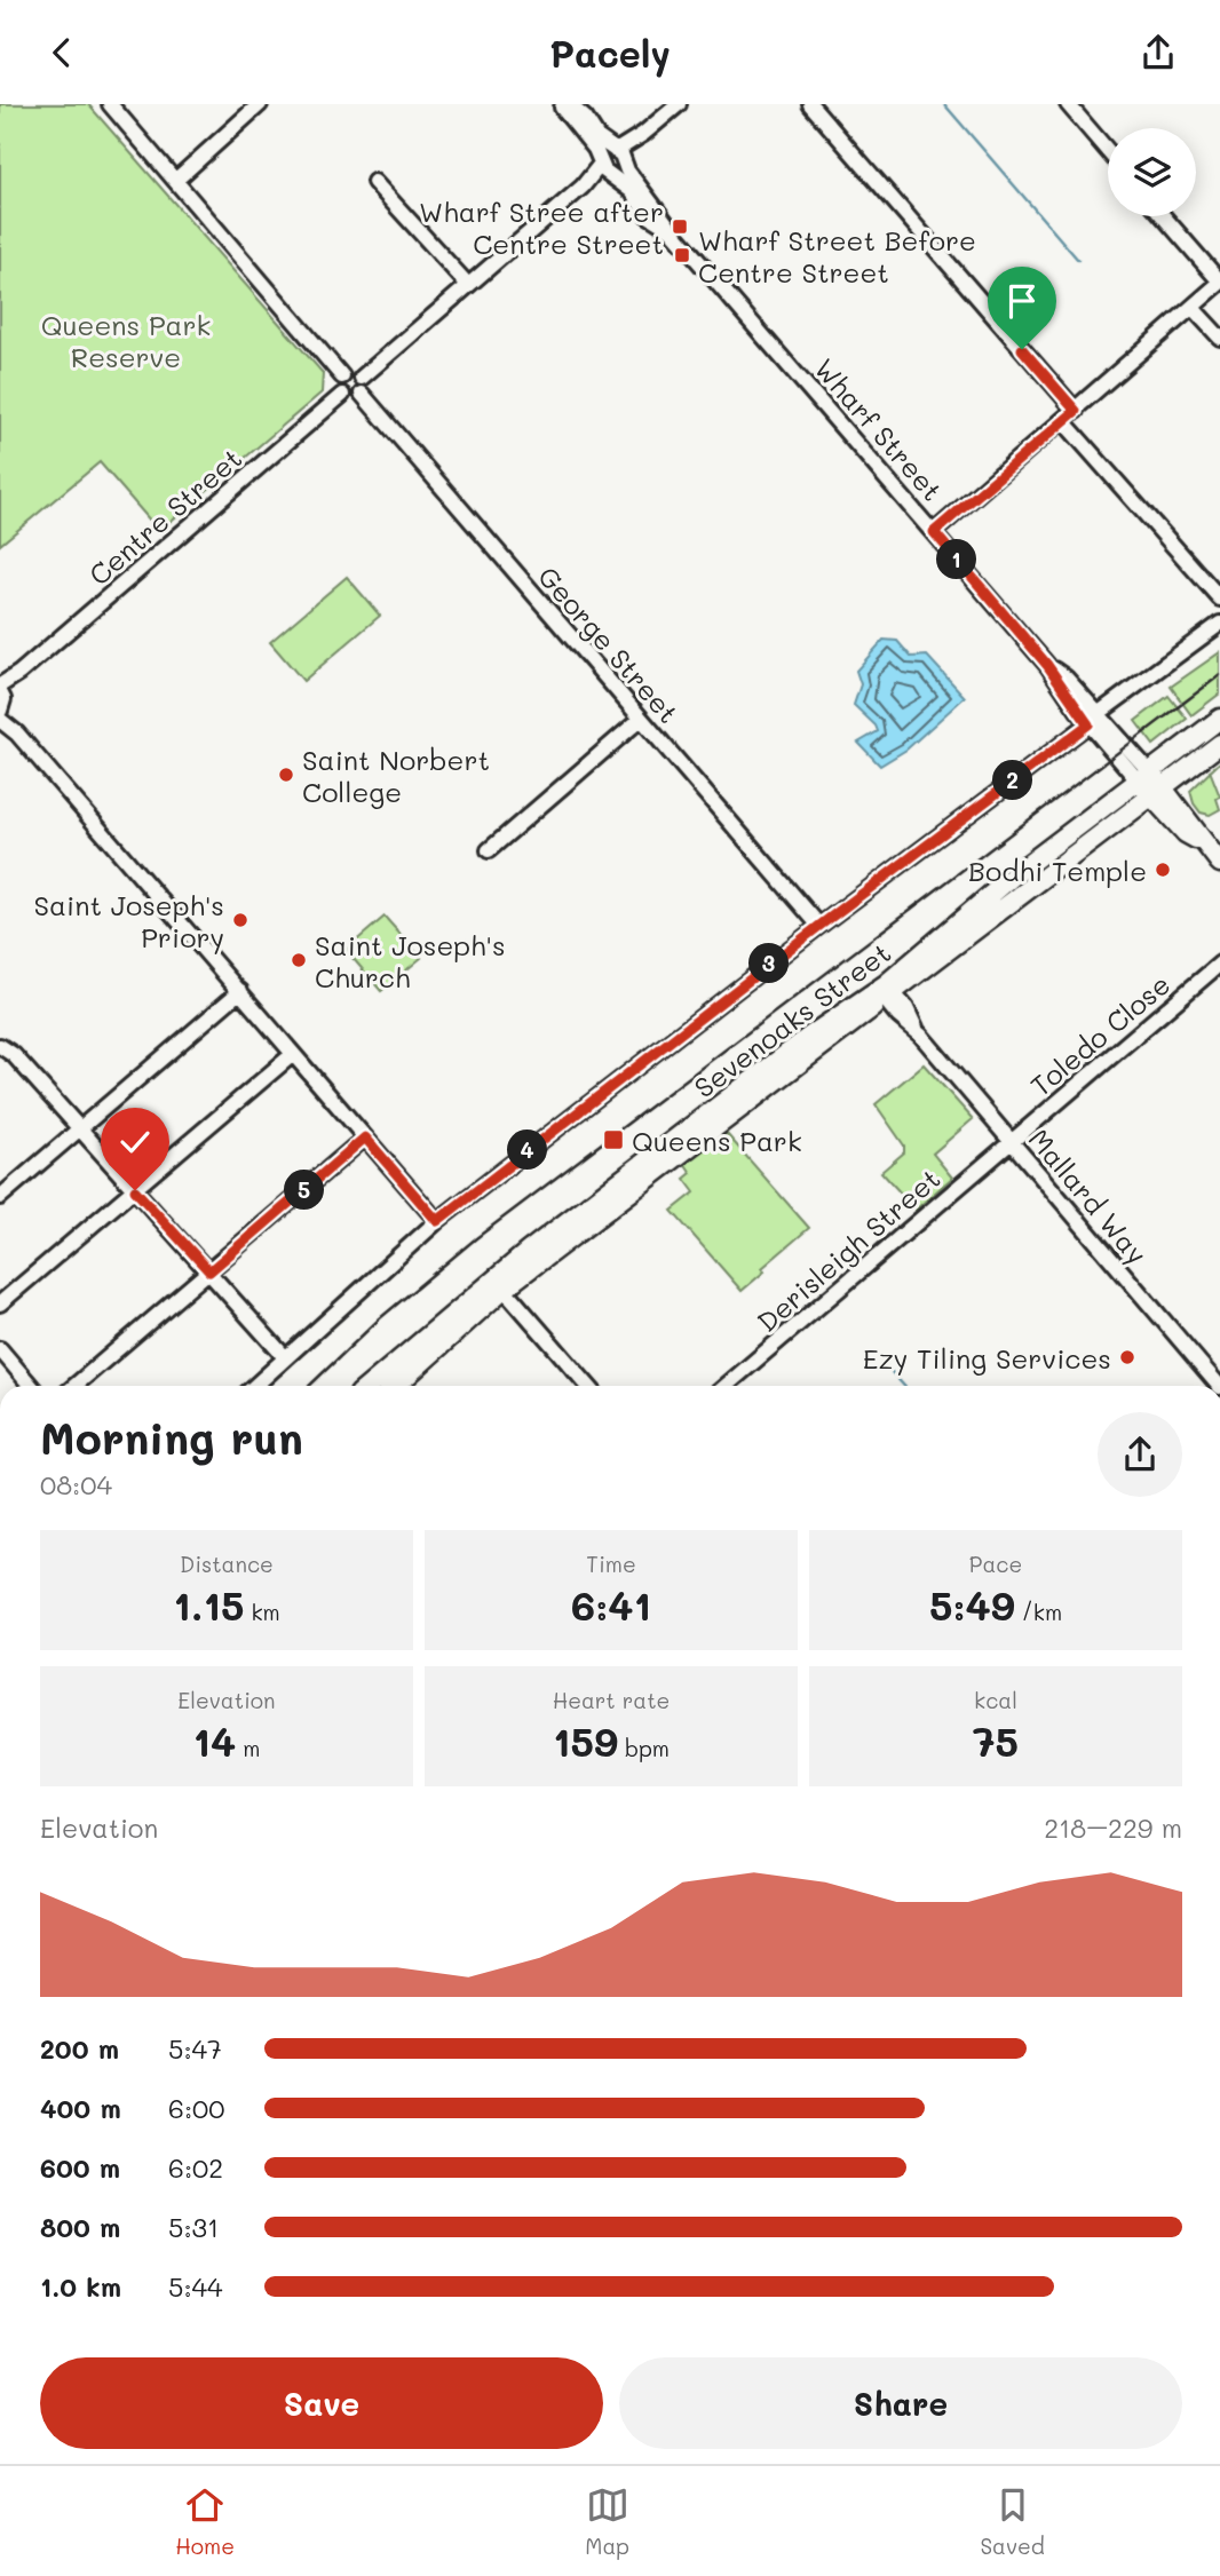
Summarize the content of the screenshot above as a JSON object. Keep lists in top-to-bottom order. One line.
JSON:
{"streets":{"main road":["Wharf Street","Sevenoaks Street"],"street":["Centre Street","George Street","Toledo Close","Mallard Way","Derisleigh Street"]},"crossings":[["Wharf Street","Sevenoaks Street"],["Centre Street","George Street"],["Sevenoaks Street","Mallard Way"],["Toledo Close","Mallard Way"],["Toledo Close","Derisleigh Street"],["Mallard Way","Derisleigh Street"]],"parks":["Queens Park Reserve"],"places":{"transit":["Wharf Stree after Centre Street","Wharf Street Before Centre Street","Queens Park"],"other":["Saint Norbert College","Bodhi Temple","Saint Joseph's Priory","Saint Joseph's Church","Ezy Tiling Services"]},"page":{"header":"Pacely","pins":["1","2","3","4","5"],"heading":["Morning run","08:04"],"stats":[["Distance","1.15 km"],["Time","6:41"],["Pace","5:49 /km"],["Elevation","14 m"],["Heart rate","159 bpm"],["kcal","75"]],"chart":["Elevation","218–229 m"],"list":[{"name":"200 m","note":"5:47"},{"name":"400 m","note":"6:00"},{"name":"600 m","note":"6:02"},{"name":"800 m","note":"5:31"},{"name":"1.0 km","note":"5:44"}],"buttons":["Save","Share"],"tabs":["Home","Map","Saved"]}}
